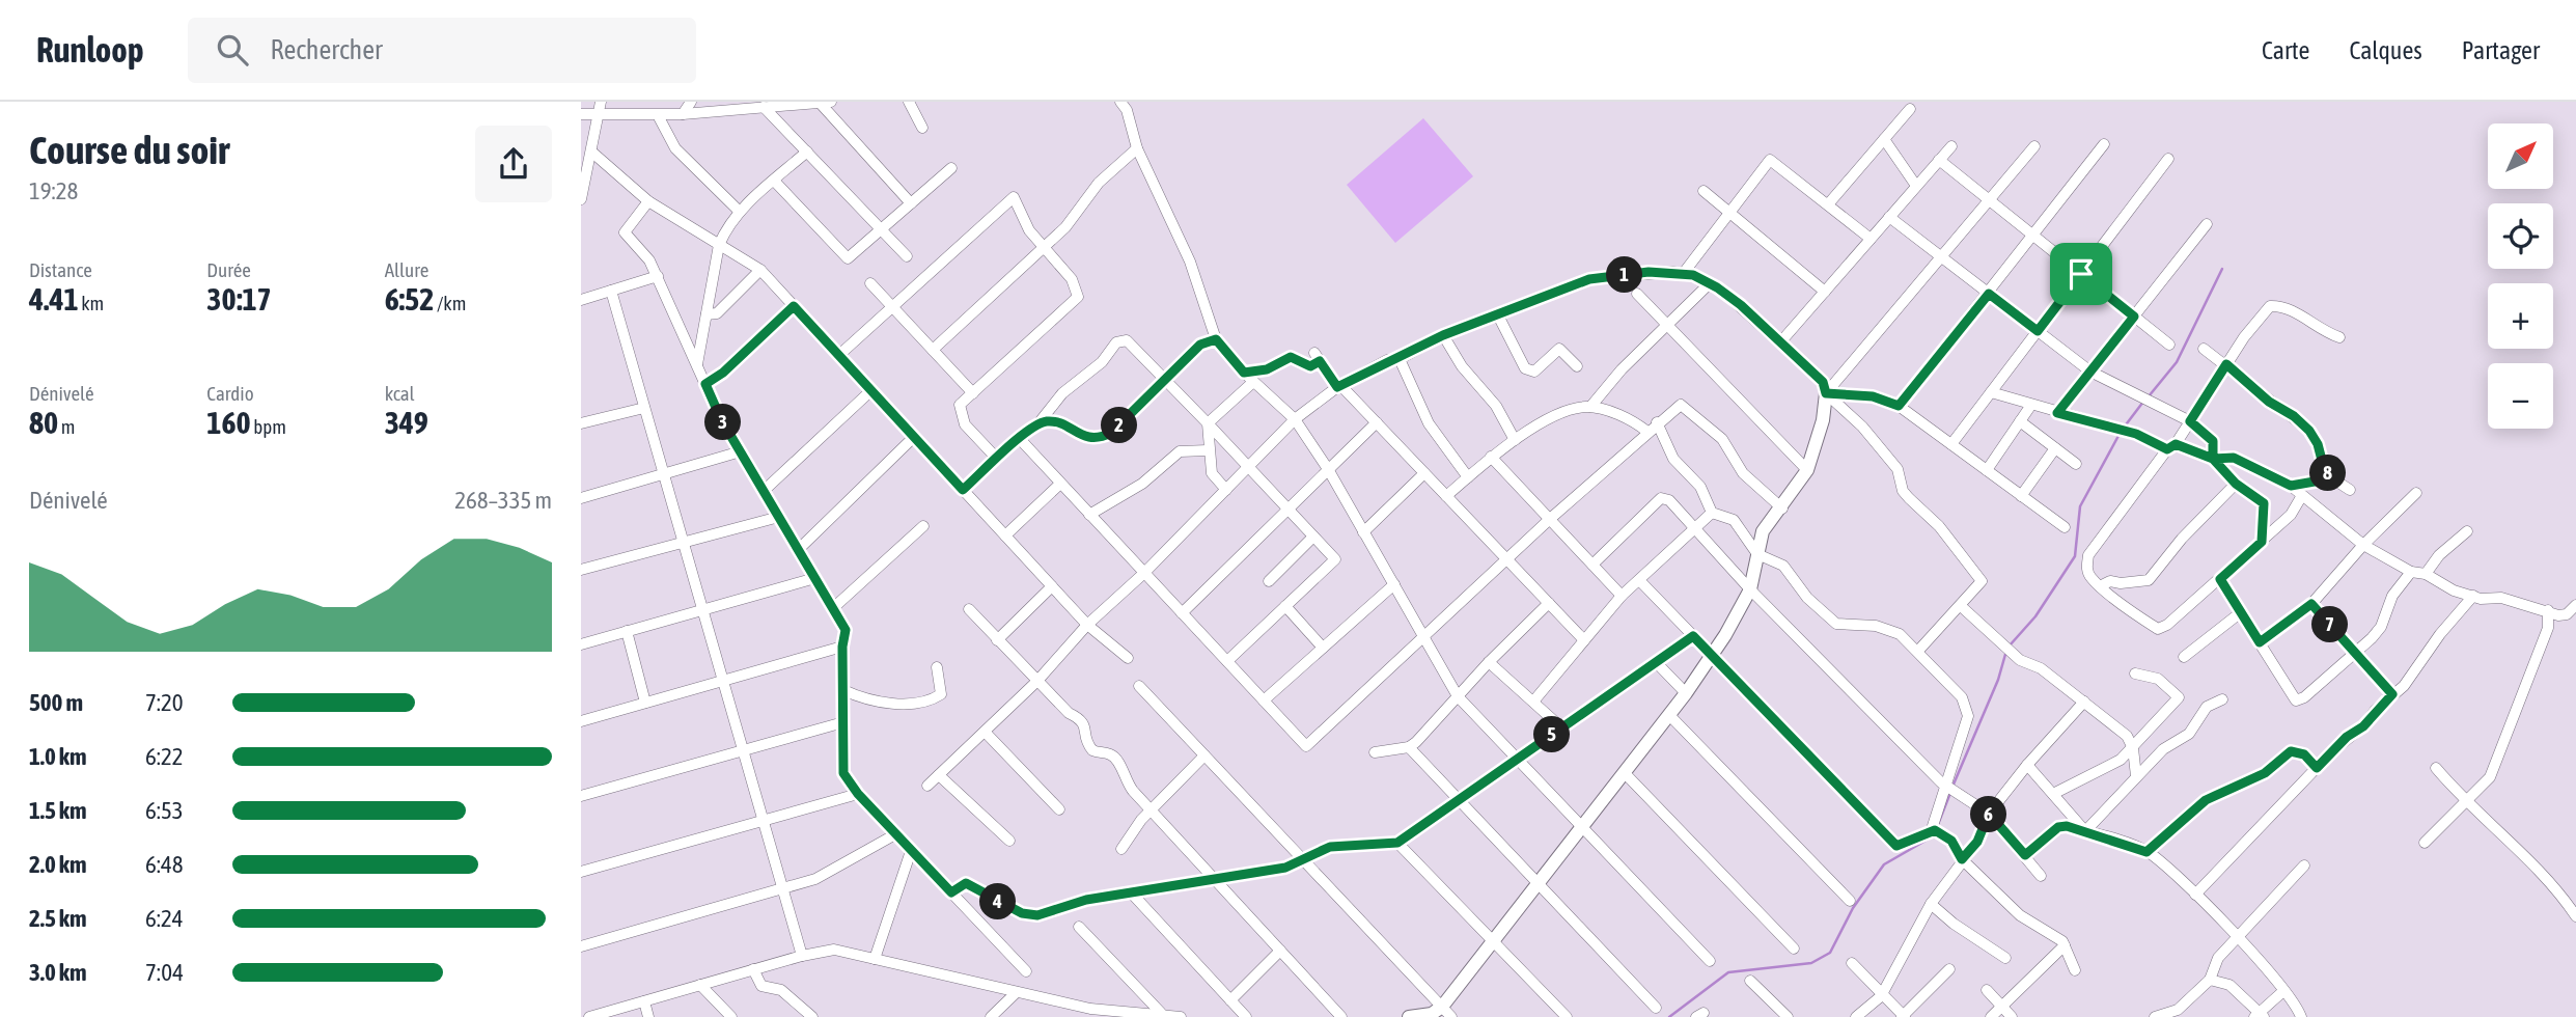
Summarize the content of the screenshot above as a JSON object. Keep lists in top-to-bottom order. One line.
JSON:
{"north":"top right","page":{"header":"Runloop","search":"Rechercher","nav":["Carte","Calques","Partager"],"heading":["Course du soir","19:28"],"map_buttons":["+","−"],"stats":[["Distance","4.41 km"],["Durée","30:17"],["Allure","6:52 /km"],["Dénivelé","80 m"],["Cardio","160 bpm"],["kcal","349"]],"pins":["1","3","2","8","7","5","6","4"],"chart":["Dénivelé","268–335 m"],"list":[{"name":"500 m","note":"7:20"},{"name":"1.0 km","note":"6:22"},{"name":"1.5 km","note":"6:53"},{"name":"2.0 km","note":"6:48"},{"name":"2.5 km","note":"6:24"},{"name":"3.0 km","note":"7:04"}]}}
